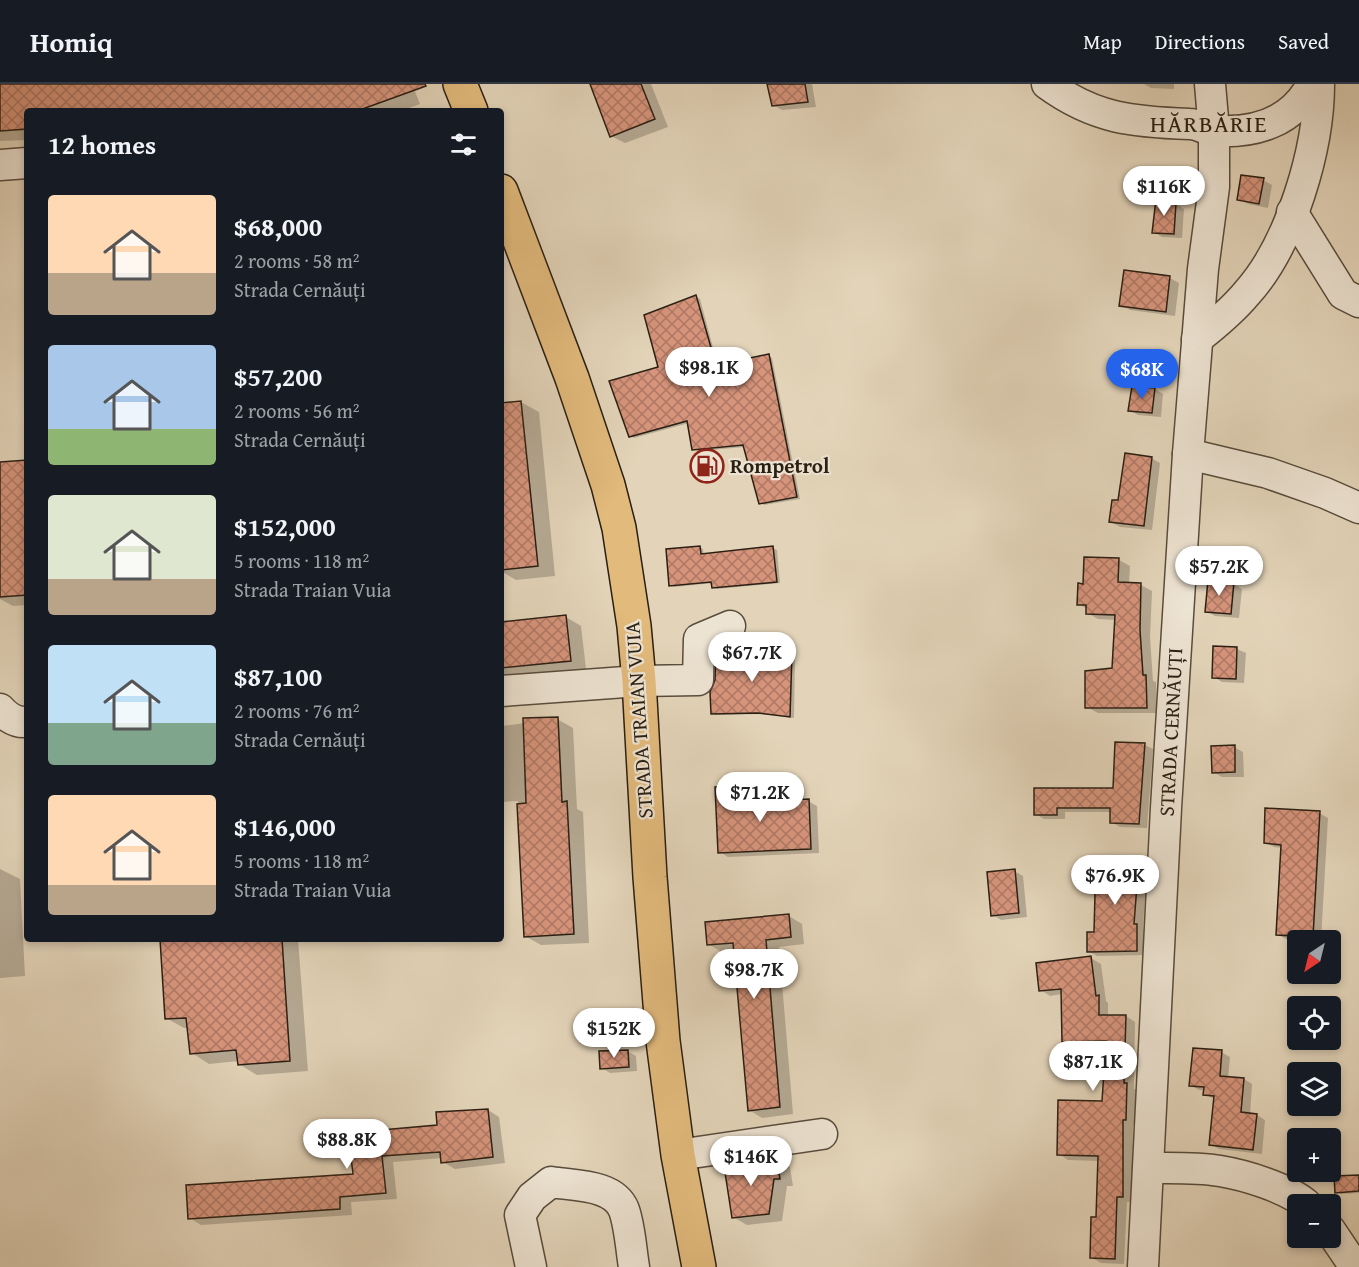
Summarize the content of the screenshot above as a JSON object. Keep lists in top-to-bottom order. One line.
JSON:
{"streets":{"main road":["STRADA TRAIAN VUIA"],"street":["STRADA CERNĂUȚI"]},"districts":["HĂRBĂRIE"],"places":{"fuel station":["Rompetrol"]},"north":"bottom left","page":{"header":"Homiq","nav":["Map","Directions","Saved"],"heading":"12 homes","price":["$116K","$98.1K","$68K","$57.2K","$67.7K","$71.2K","$76.9K","$98.7K","$152K","$87.1K","$88.8K","$146K"],"list":[{"name":"$68,000","note":"2 rooms · 58 m² · Strada Cernăuți"},{"name":"$57,200","note":"2 rooms · 56 m² · Strada Cernăuți"},{"name":"$152,000","note":"5 rooms · 118 m² · Strada Traian Vuia"},{"name":"$87,100","note":"2 rooms · 76 m² · Strada Cernăuți"},{"name":"$146,000","note":"5 rooms · 118 m² · Strada Traian Vuia"}],"map_buttons":["+","−"]}}
